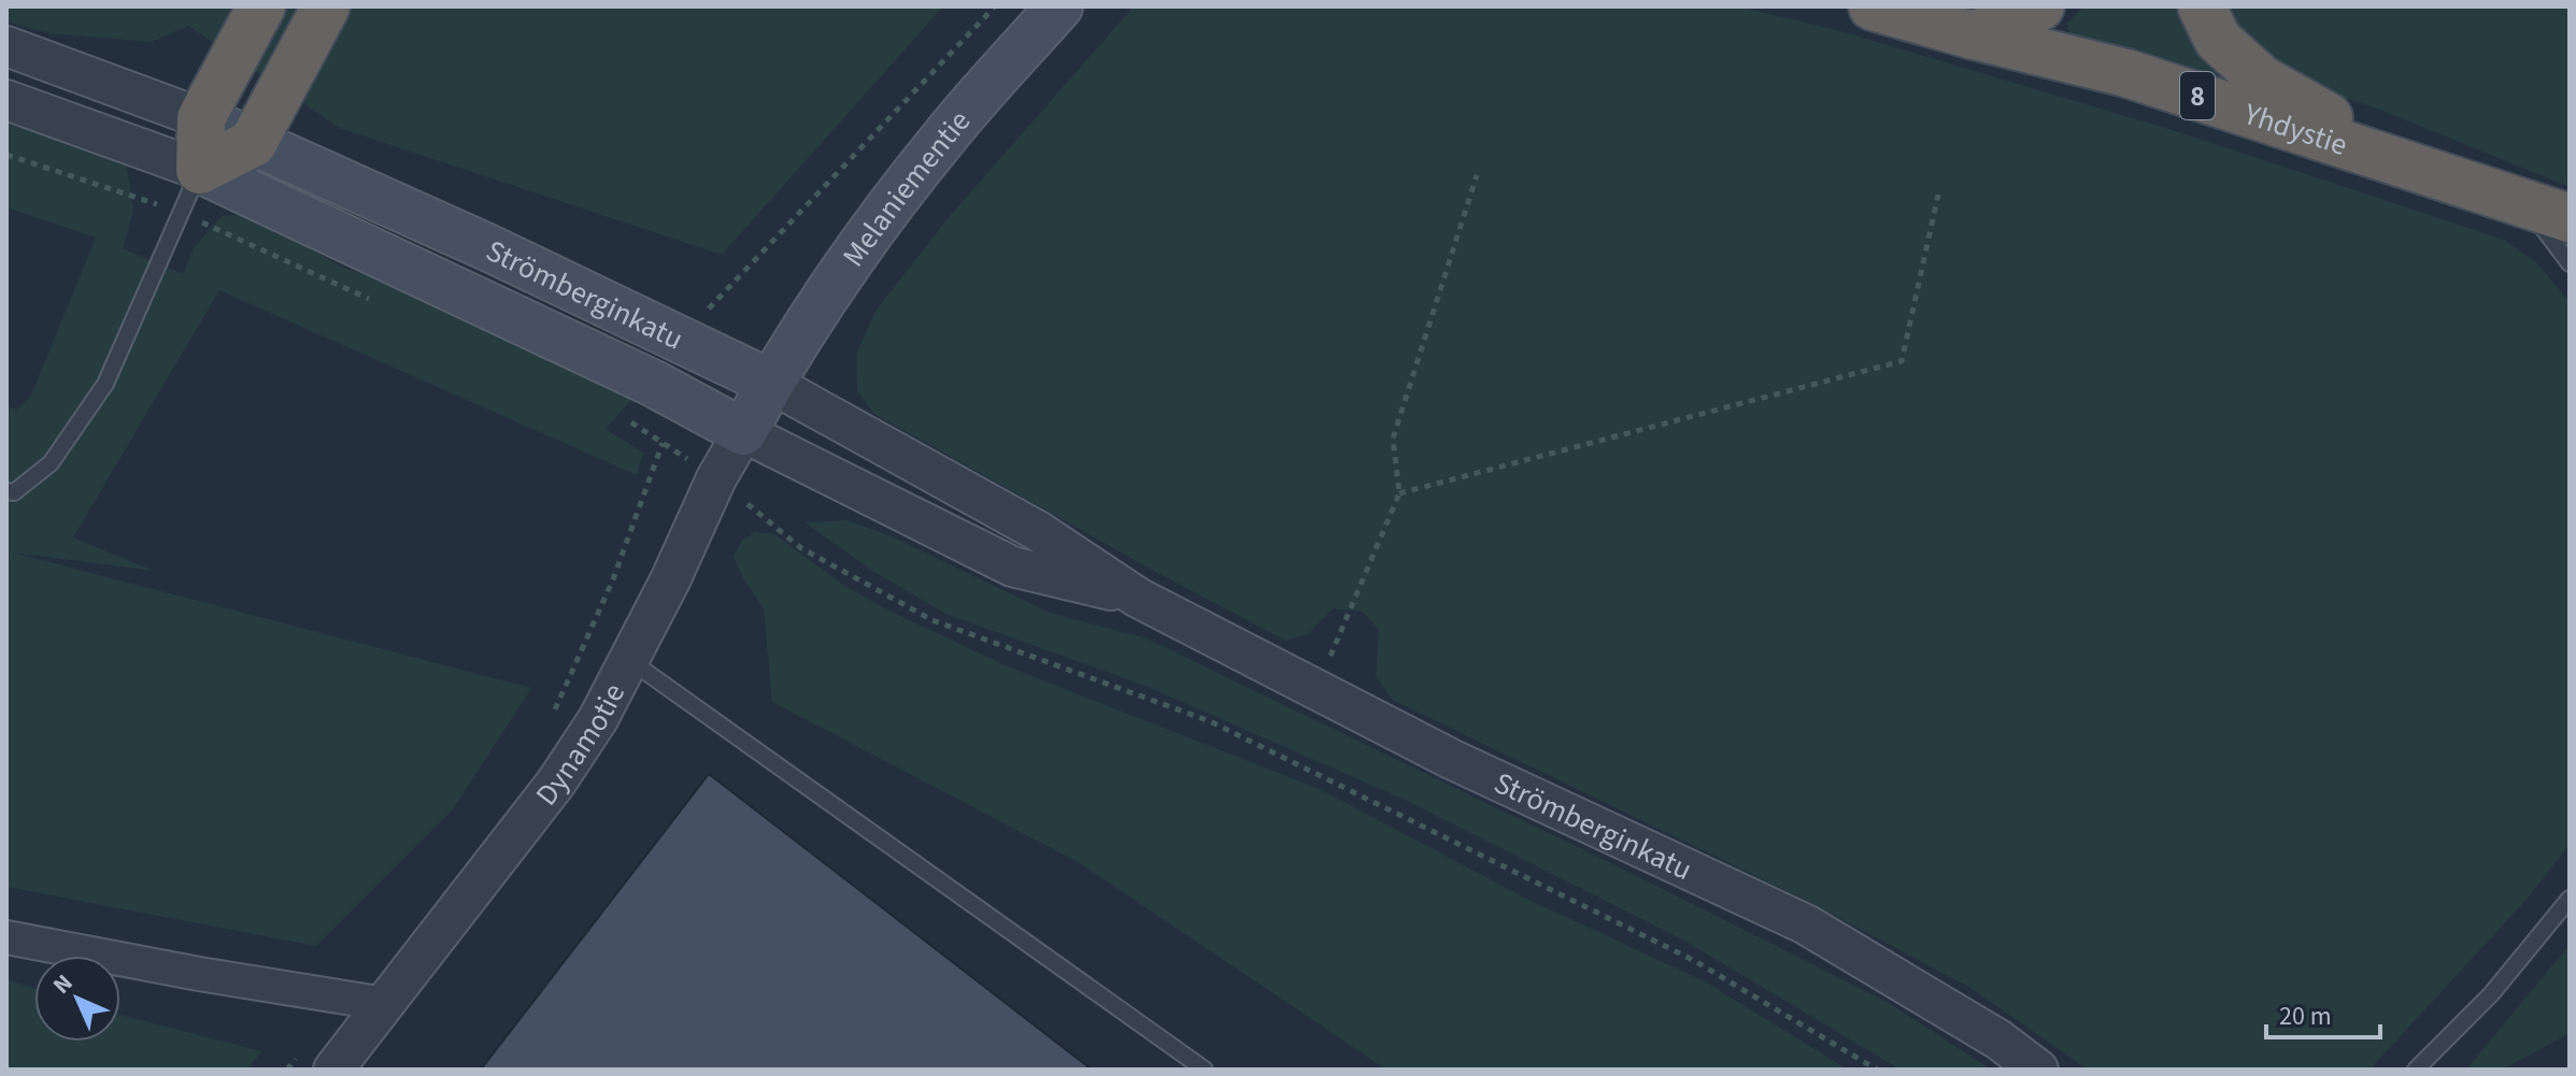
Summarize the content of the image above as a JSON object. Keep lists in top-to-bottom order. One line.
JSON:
{"streets":{"highway":["8","Yhdystie"],"main road":["Melaniementie","Strömberginkatu","Dynamotie"]},"crossings":[["Melaniementie","Strömberginkatu"],["Melaniementie","Dynamotie"],["Strömberginkatu","Dynamotie"]],"scale_bar":"20 m","north":"top left"}
